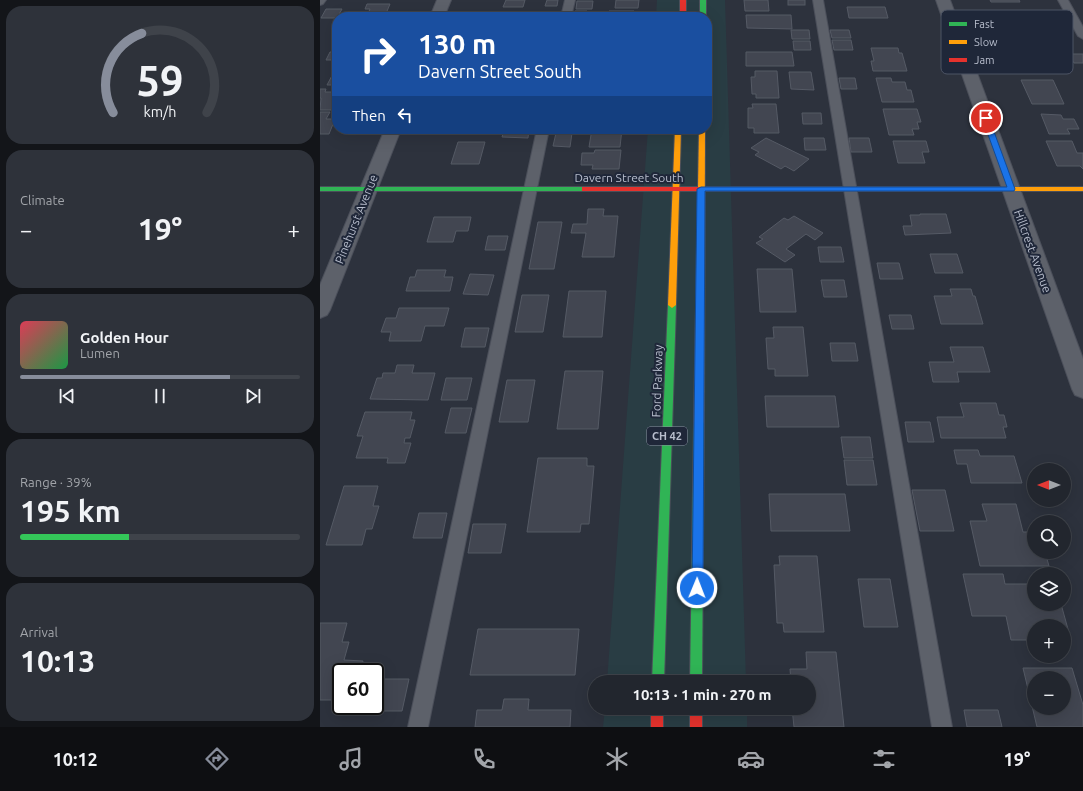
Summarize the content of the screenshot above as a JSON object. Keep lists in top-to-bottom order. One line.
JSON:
{"streets":{"main road":["Davern Street South","Ford Parkway","CH 42"],"street":["Pinehurst Avenue","Hillcrest Avenue"]},"crossings":[["Davern Street South","Pinehurst Avenue"],["Davern Street South","Hillcrest Avenue"],["Davern Street South","Ford Parkway"],["Davern Street South","CH 42"]],"legend":["Fast","Slow","Jam"],"north":"left","page":{"turn":["130 m","Davern Street South"],"then":"Then","tile":["Climate",["Range · 39%","195 km"],["Arrival","10:13"]],"heat":["−","19°","+"],"song":["Golden Hour","Lumen"],"map_buttons":["+","−"],"limit":"60","trip":"10:13 · 1 min · 270 m","tabs":["10:12","19°"],"gauge":["59","km/h"]}}
